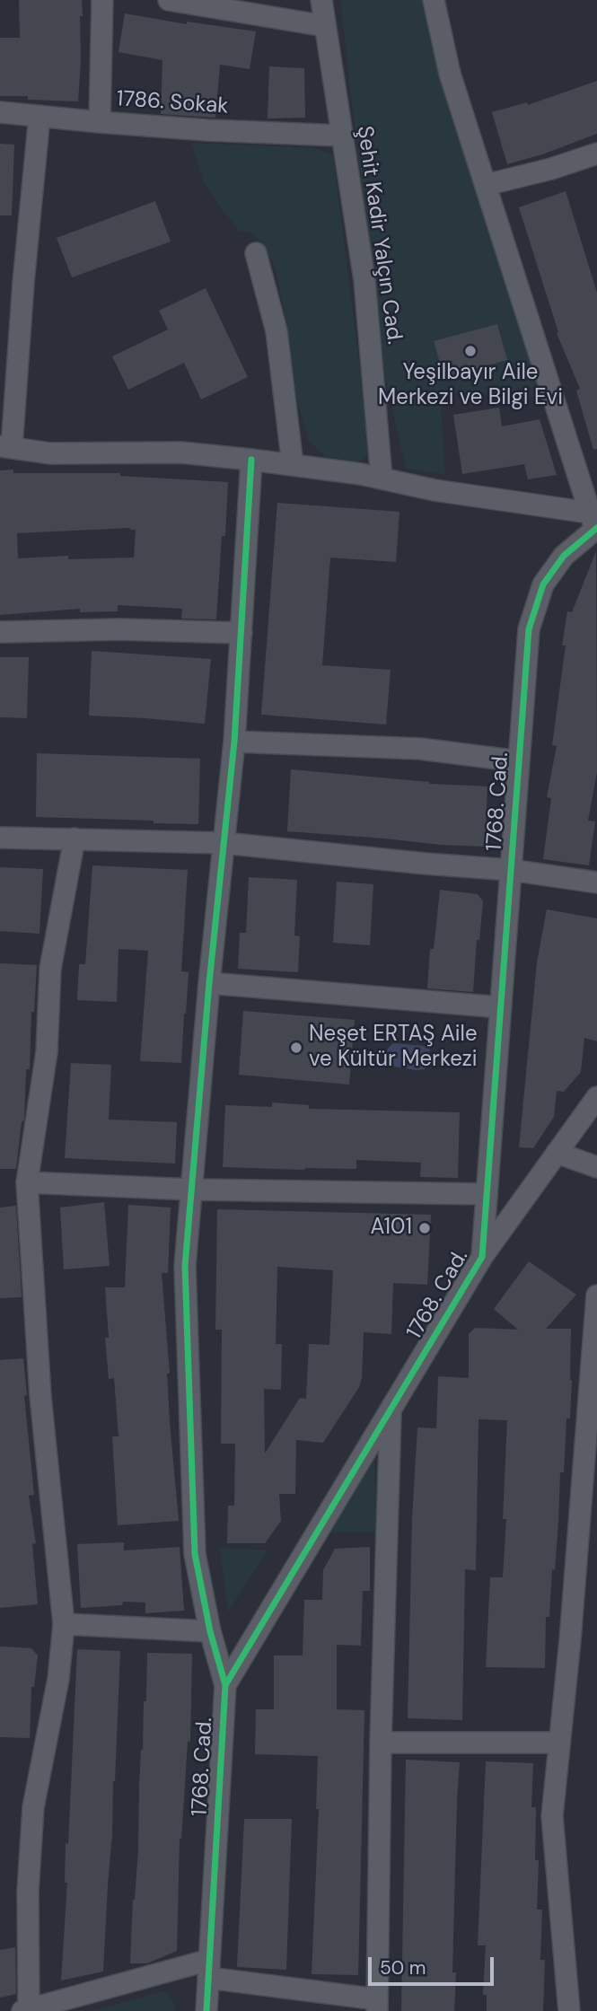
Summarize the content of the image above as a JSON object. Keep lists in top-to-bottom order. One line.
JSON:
{"streets":{"street":["1786. Sokak","Şehit Kadir Yalçın Cad.","1768. Cad."]},"crossings":[["1786. Sokak","Şehit Kadir Yalçın Cad."]],"places":["Yeşilbayır Aile Merkezi ve Bilgi Evi","Neşet ERTAŞ Aile ve Kültür Merkezi","A101"],"scale_bar":"50 m"}
